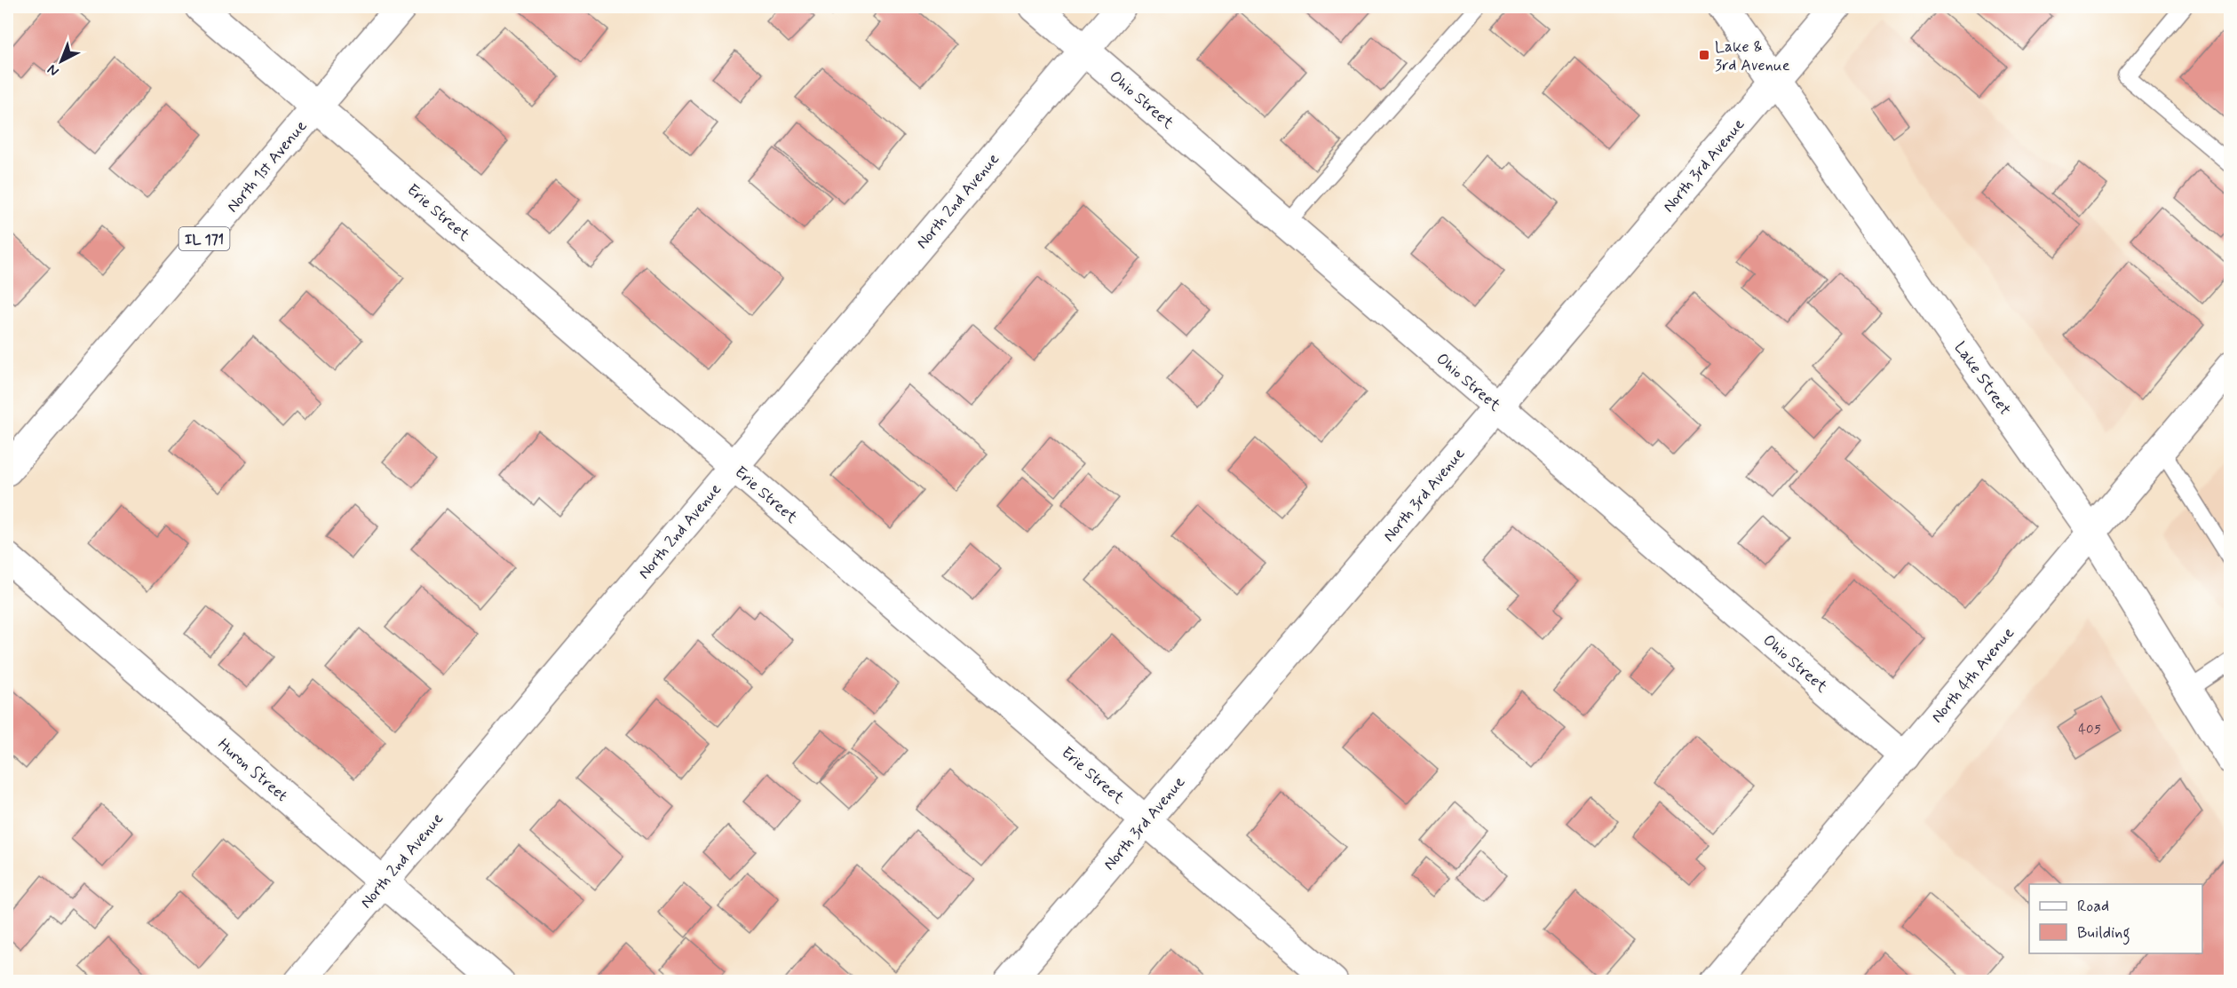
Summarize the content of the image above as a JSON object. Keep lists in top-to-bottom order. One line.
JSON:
{"streets":{"street":["Ohio Street","North 3rd Avenue","North 1st Avenue","North 2nd Avenue","Erie Street","IL 171","Lake Street","North 4th Avenue","Huron Street"]},"crossings":[["Ohio Street","North 3rd Avenue"],["Ohio Street","North 2nd Avenue"],["Ohio Street","North 4th Avenue"],["North 3rd Avenue","Erie Street"],["North 3rd Avenue","Lake Street"],["North 1st Avenue","Erie Street"],["North 2nd Avenue","Erie Street"],["North 2nd Avenue","Huron Street"],["Lake Street","North 4th Avenue"]],"places":{"transit":["Lake & 3rd Avenue"]},"house_numbers":["405"],"legend":["Road","Building"],"north":"bottom left"}
